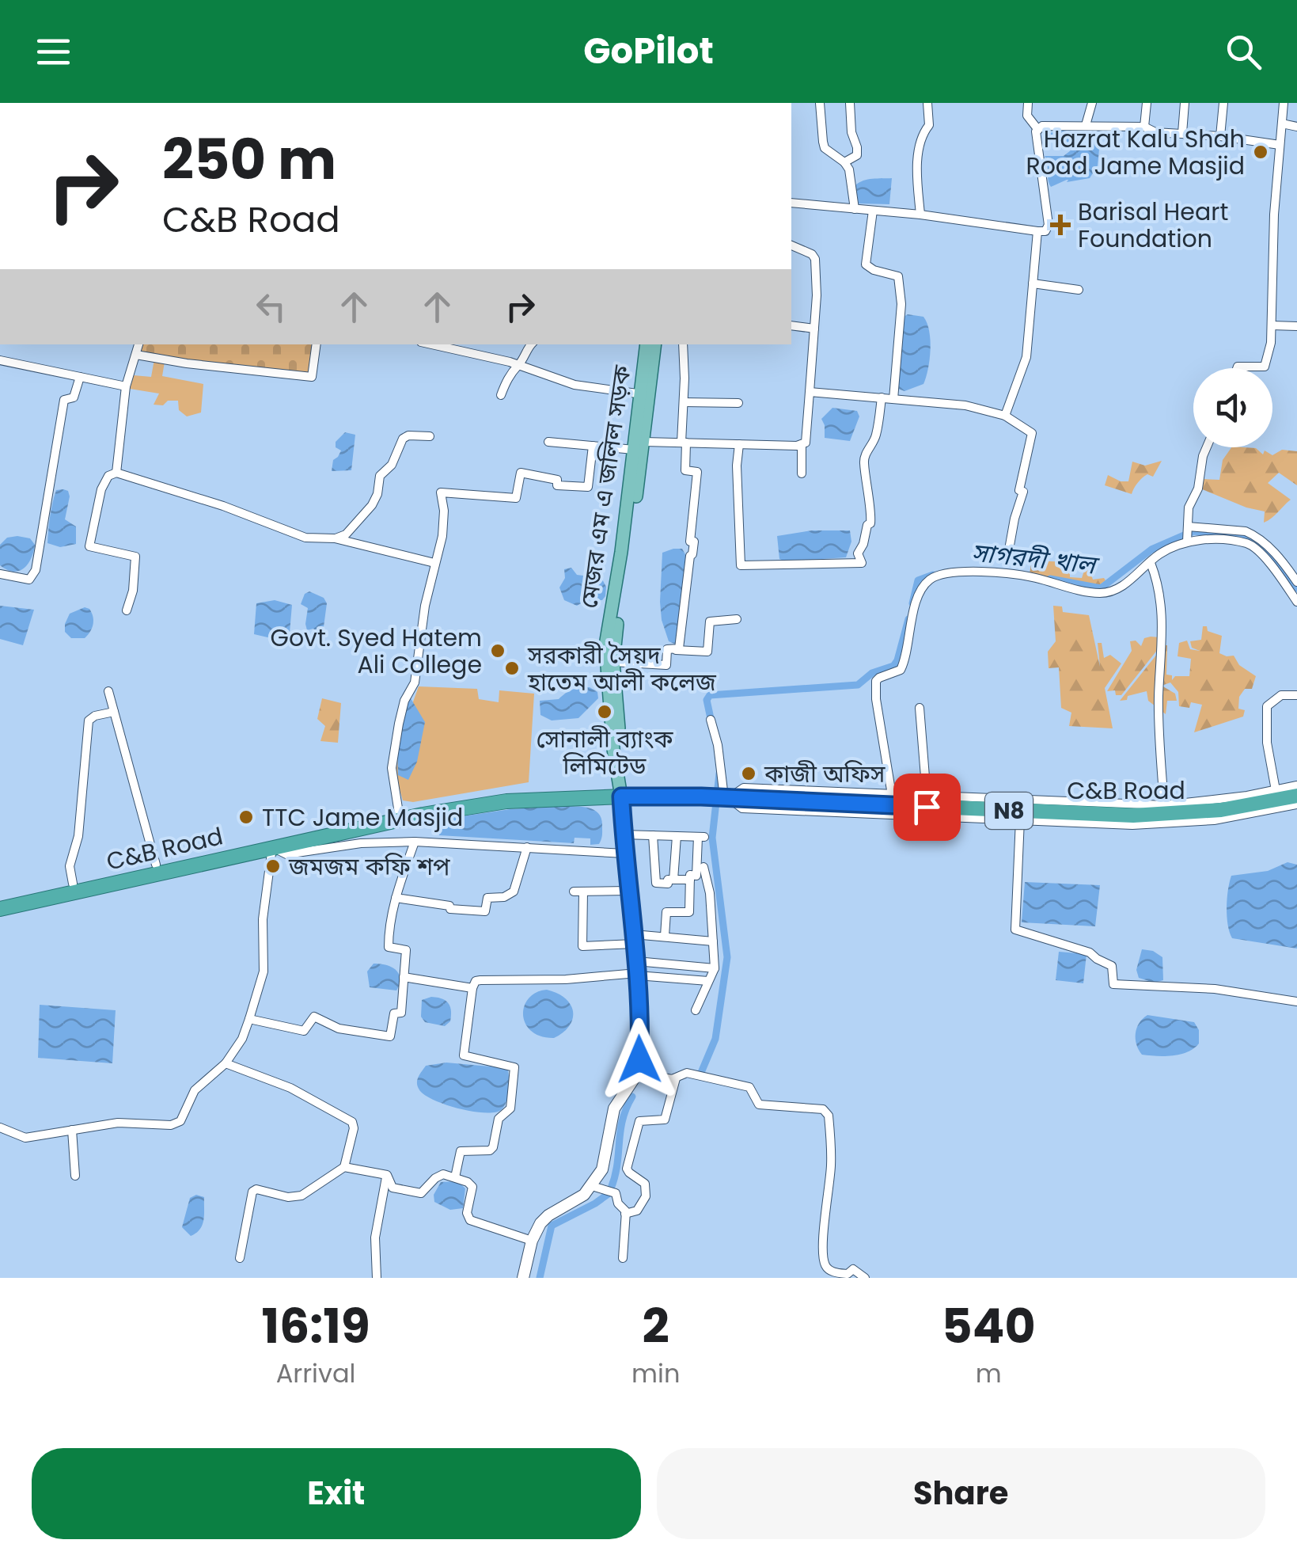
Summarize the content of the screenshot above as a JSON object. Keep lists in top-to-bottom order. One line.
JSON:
{"streets":{"highway":["C&B Road","N8"],"main road":["মেজর এম এ জলিল সড়ক"]},"crossings":[["মেজর এম এ জলিল সড়ক","C&B Road"]],"water":["সাগরদী খাল"],"places":{"other":["Hazrat Kalu Shah Road Jame Masjid","Govt. Syed Hatem Ali College","সরকারী সৈয়দ হাতেম আলী কলেজ","সোনালী ব্যাংক লিমিটেড","কাজী অফিস","TTC Jame Masjid","জমজম কফি শপ"],"health":["Barisal Heart Foundation"]},"page":{"header":"GoPilot","turn":["250 m","C&B Road"],"eta":["16:19","Arrival","2","min","540","m"],"buttons":["Exit","Share"]}}
